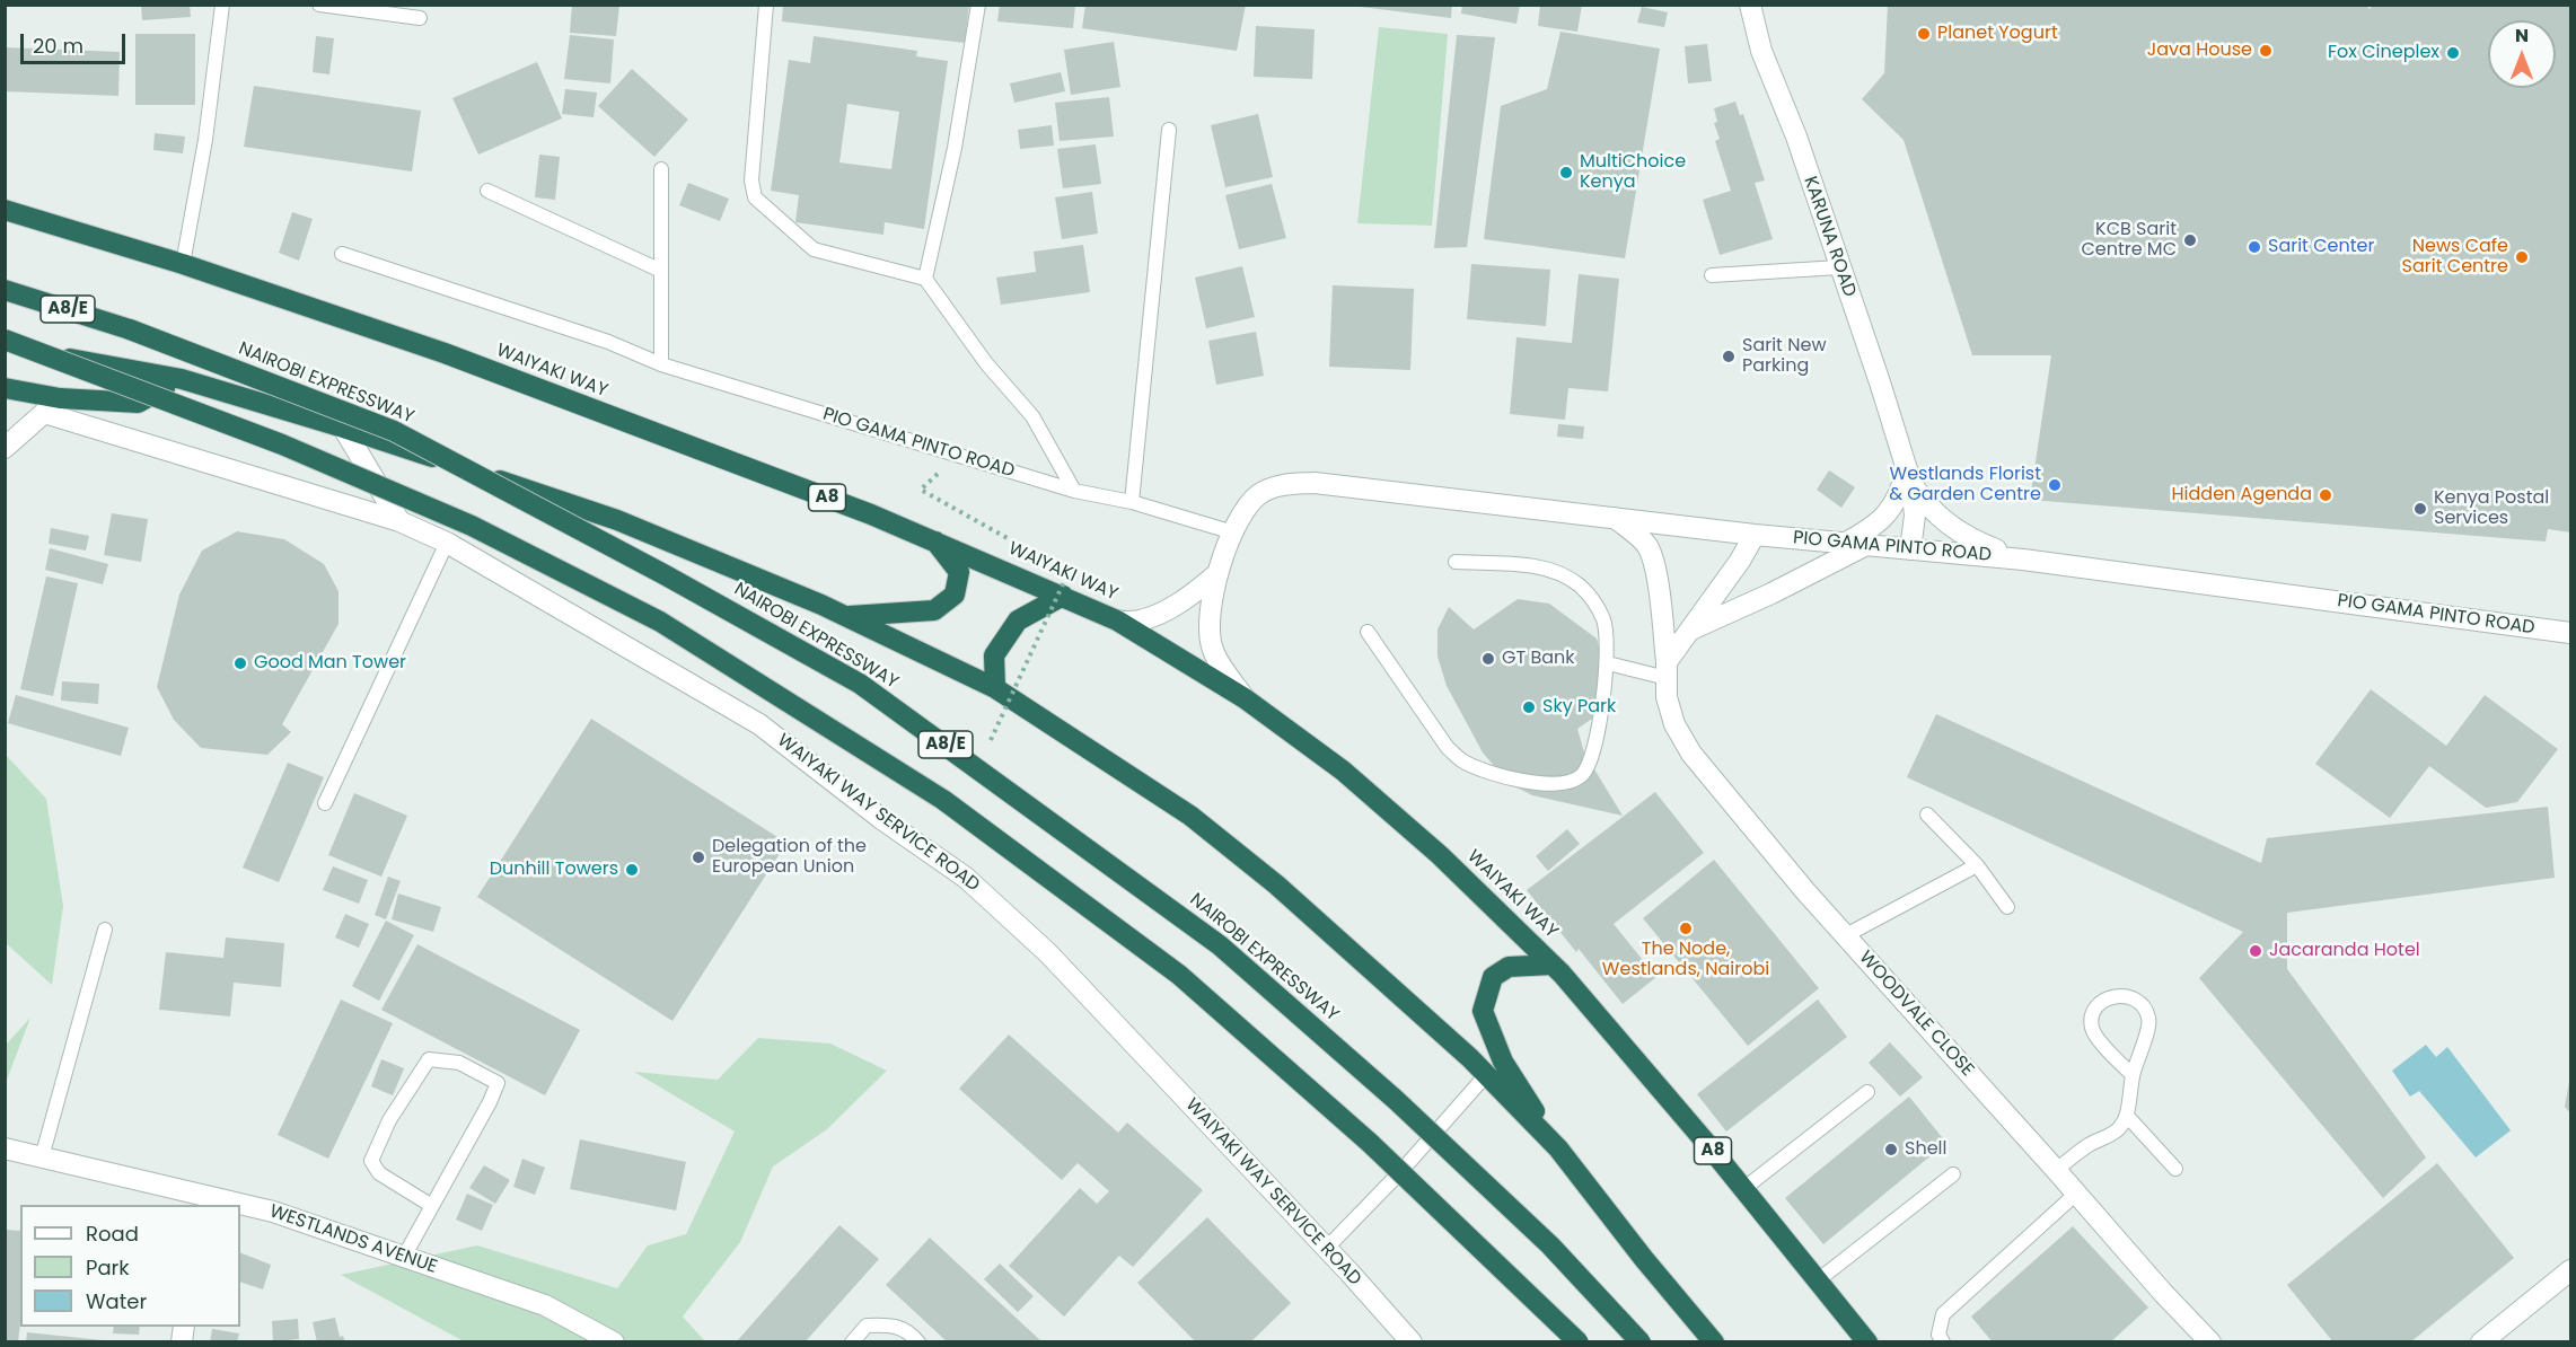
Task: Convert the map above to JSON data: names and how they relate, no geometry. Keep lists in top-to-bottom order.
{
  "streets": {
    "highway": [
      "A8/E",
      "WAIYAKI WAY",
      "NAIROBI EXPRESSWAY",
      "A8"
    ],
    "street": [
      "KARUNA ROAD",
      "PIO GAMA PINTO ROAD",
      "WAIYAKI WAY SERVICE ROAD",
      "WOODVALE CLOSE",
      "WESTLANDS AVENUE"
    ]
  },
  "crossings": [
    ["KARUNA ROAD", "PIO GAMA PINTO ROAD"],
    ["WAIYAKI WAY", "PIO GAMA PINTO ROAD"],
    ["PIO GAMA PINTO ROAD", "WOODVALE CLOSE"]
  ],
  "places": [
    "Planet Yogurt",
    "Java House",
    "Fox Cineplex",
    "MultiChoice Kenya",
    "KCB Sarit Centre MC",
    "Sarit Center",
    "News Cafe Sarit Centre",
    "Sarit New Parking",
    "Westlands Florist & Garden Centre",
    "Hidden Agenda",
    "Kenya Postal Services",
    "GT Bank",
    "Good Man Tower",
    "Sky Park",
    "Delegation of the European Union",
    "Dunhill Towers",
    "The Node, Westlands, Nairobi",
    "Jacaranda Hotel",
    "Shell"
  ],
  "legend": ["Road", "Park", "Water"],
  "scale_bar": "20 m",
  "north": "top"
}
